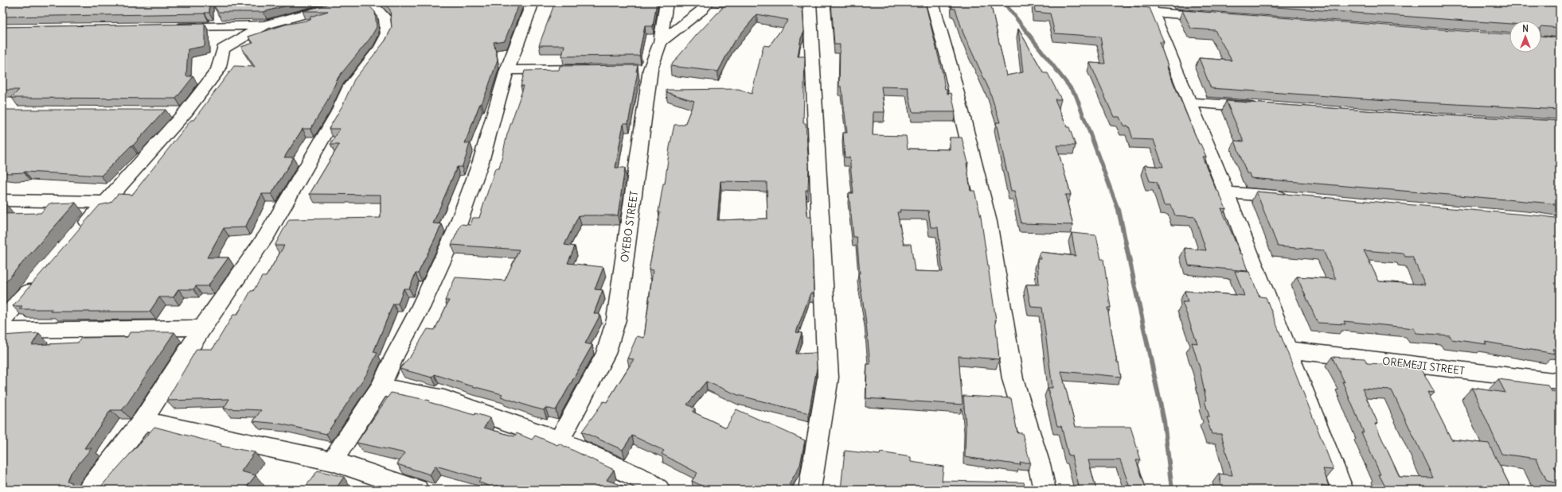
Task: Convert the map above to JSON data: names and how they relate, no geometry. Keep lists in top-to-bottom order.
{
  "streets": {
    "street": ["OYEBO STREET", "OREMEJI STREET"]
  },
  "north": "top"
}
